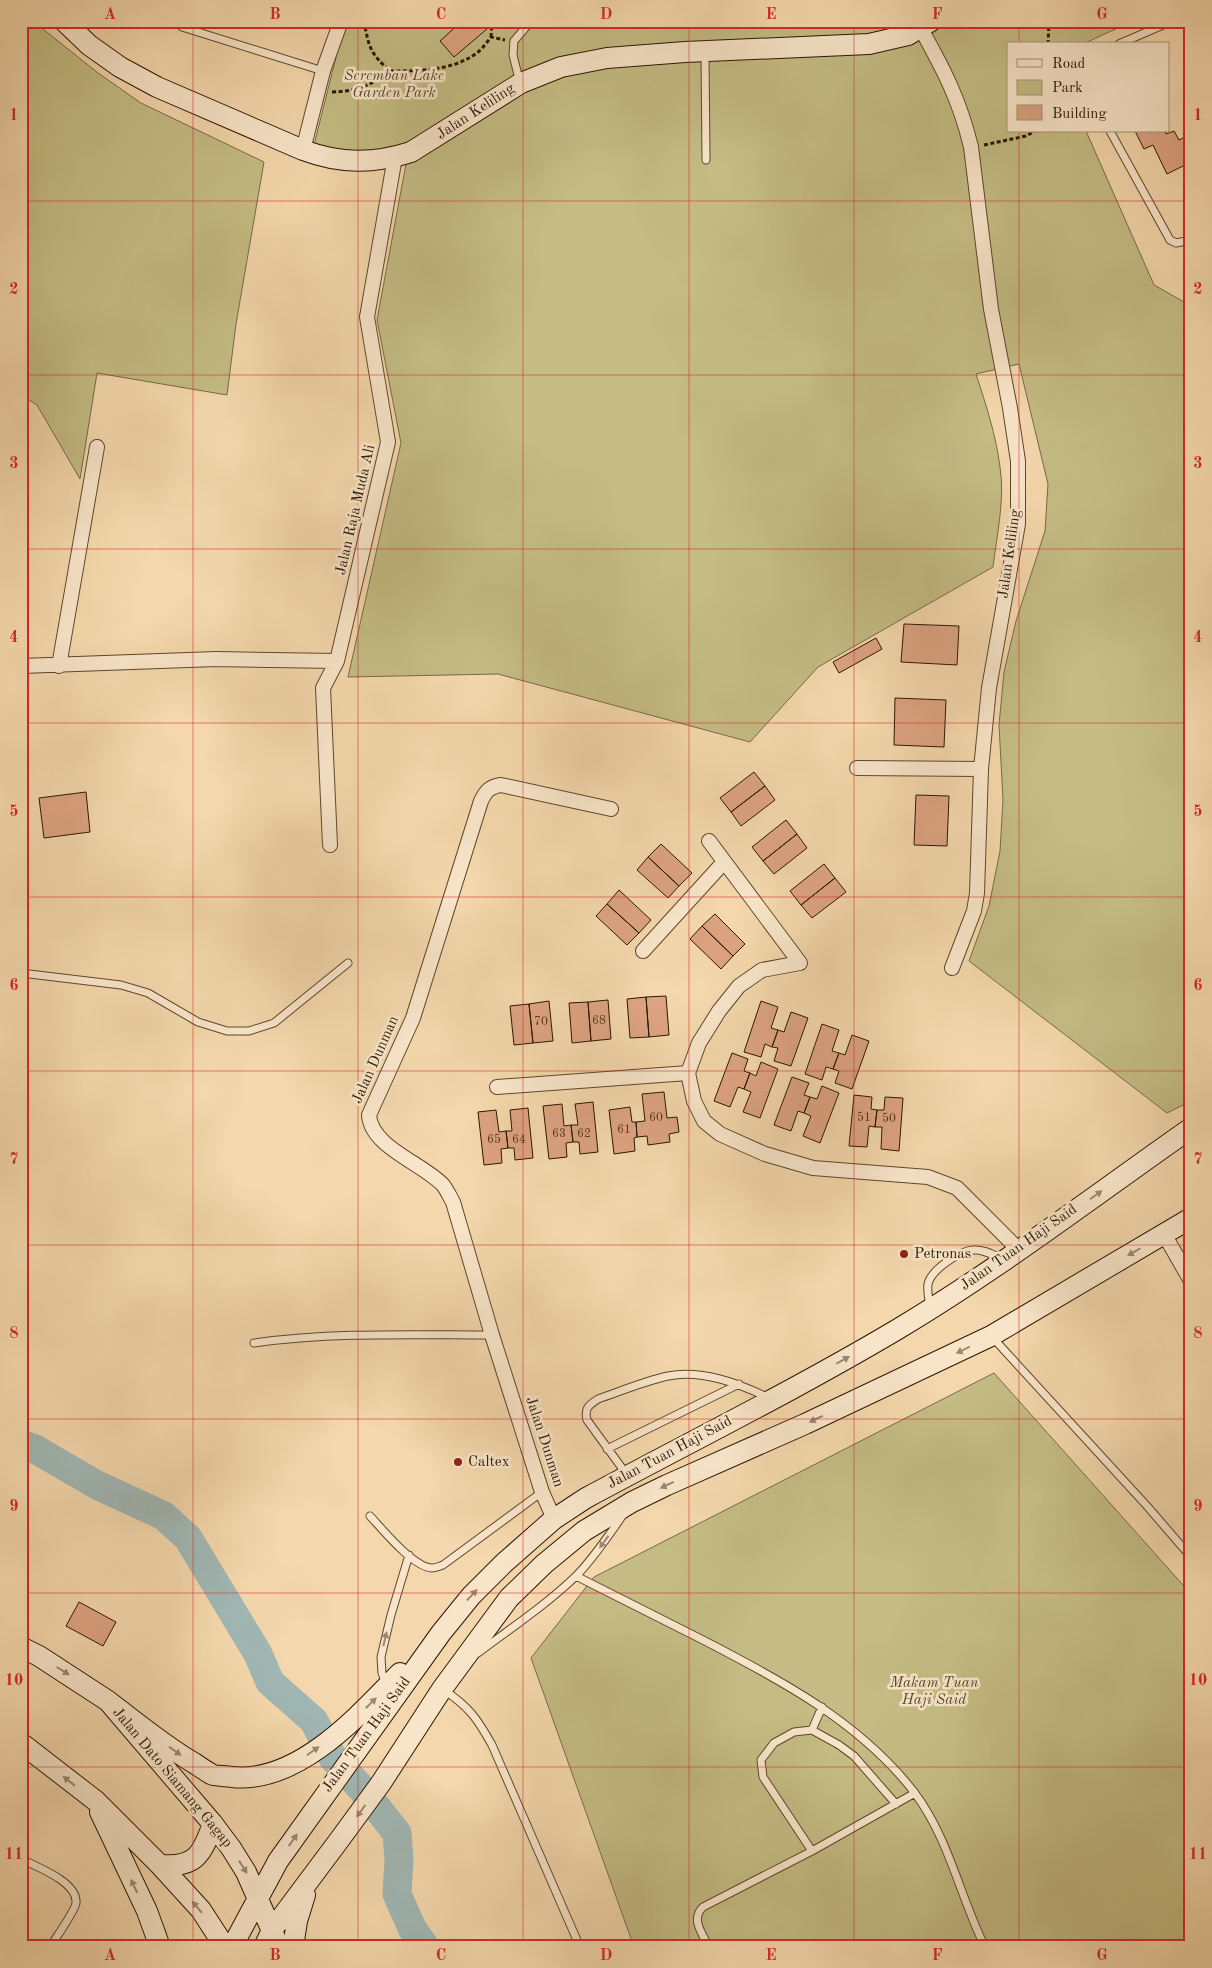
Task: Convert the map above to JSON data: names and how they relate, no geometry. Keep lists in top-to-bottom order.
{
  "streets": {
    "main road": ["Jalan Keliling", "Jalan Tuan Haji Said", "Jalan Dato Siamang Gagap"],
    "street": ["Jalan Raja Muda Ali", "Jalan Dunman"]
  },
  "crossings": [
    ["Jalan Keliling", "Jalan Raja Muda Ali"],
    ["Jalan Dunman", "Jalan Tuan Haji Said"],
    ["Jalan Tuan Haji Said", "Jalan Dato Siamang Gagap"]
  ],
  "parks": ["Seremban Lake Garden Park", "Makam Tuan Haji Said"],
  "places": ["Petronas", "Caltex"],
  "house_numbers": [
    "68",
    "70",
    "60",
    "51",
    "50",
    "61",
    "63",
    "62",
    "65",
    "64"
  ],
  "legend": ["Road", "Park", "Building"],
  "grid": {
    "columns": [
      "A",
      "B",
      "C",
      "D",
      "E",
      "F",
      "G"
    ],
    "rows": [
      "1",
      "2",
      "3",
      "4",
      "5",
      "6",
      "7",
      "8",
      "9",
      "10",
      "11"
    ]
  }
}
